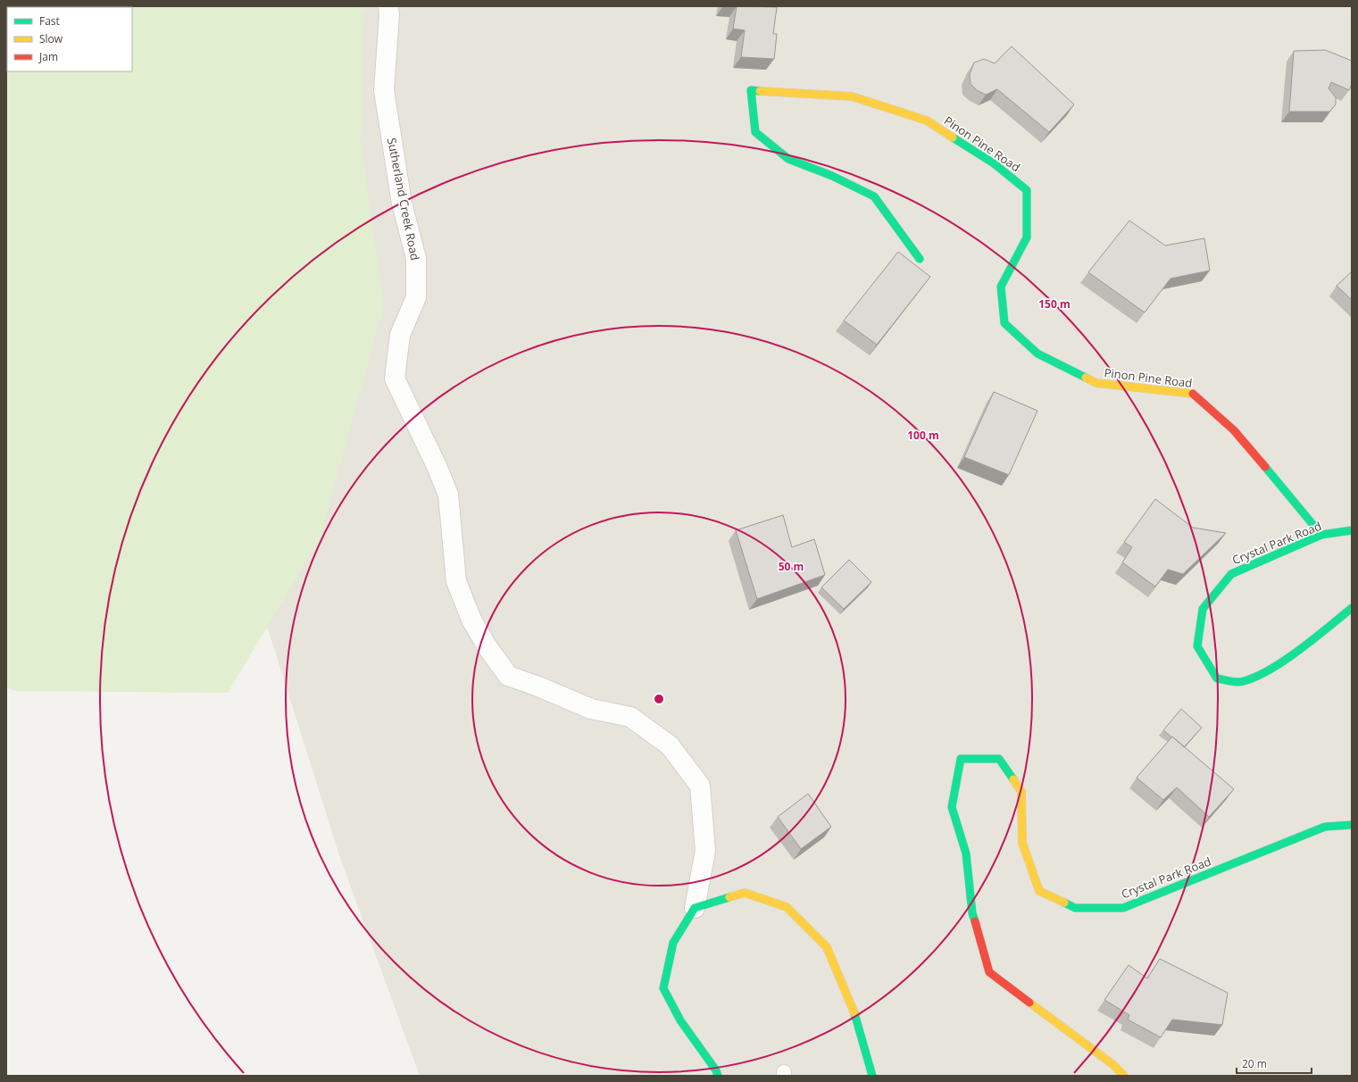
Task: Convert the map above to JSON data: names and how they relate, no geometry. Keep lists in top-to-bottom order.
{
  "streets": {
    "street": ["Pinon Pine Road", "Sutherland Creek Road", "Crystal Park Road"]
  },
  "crossings": [
    ["Pinon Pine Road", "Crystal Park Road"]
  ],
  "legend": ["Fast", "Slow", "Jam"],
  "scale_bar": "20 m",
  "rings": ["150 m", "100 m", "50 m"]
}
